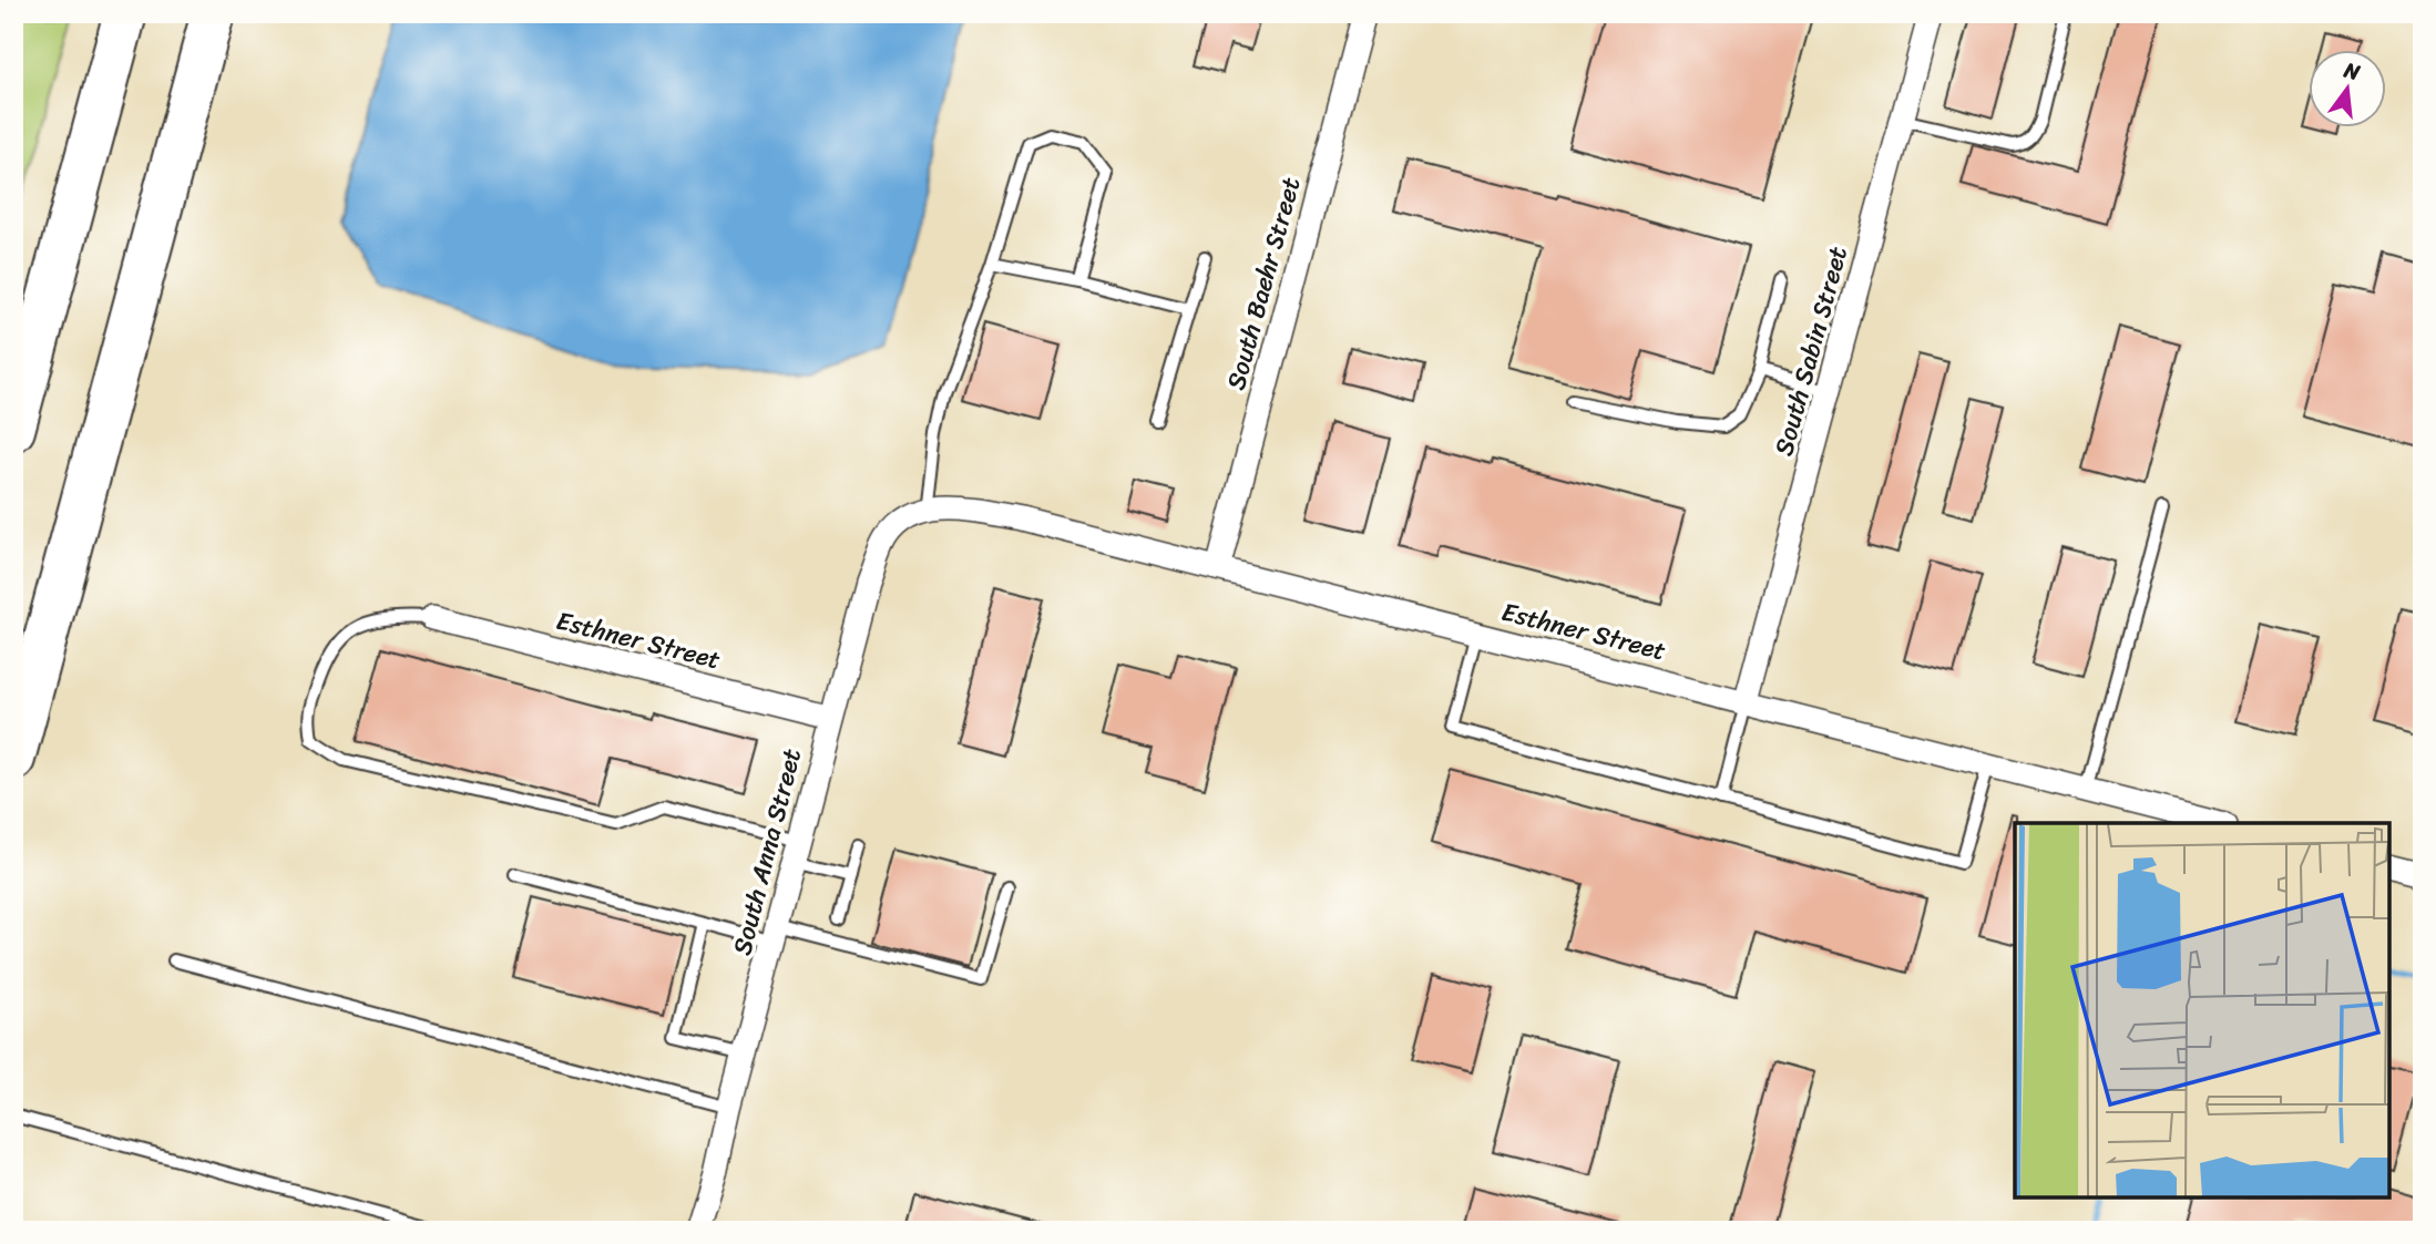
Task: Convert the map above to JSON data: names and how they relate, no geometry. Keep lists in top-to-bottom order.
{
  "streets": {
    "street": [
      "South Baehr Street",
      "South Sabin Street",
      "Esthner Street",
      "South Anna Street"
    ]
  },
  "crossings": [
    ["South Baehr Street", "Esthner Street"],
    ["South Sabin Street", "Esthner Street"],
    ["Esthner Street", "South Anna Street"]
  ],
  "north": "top"
}
